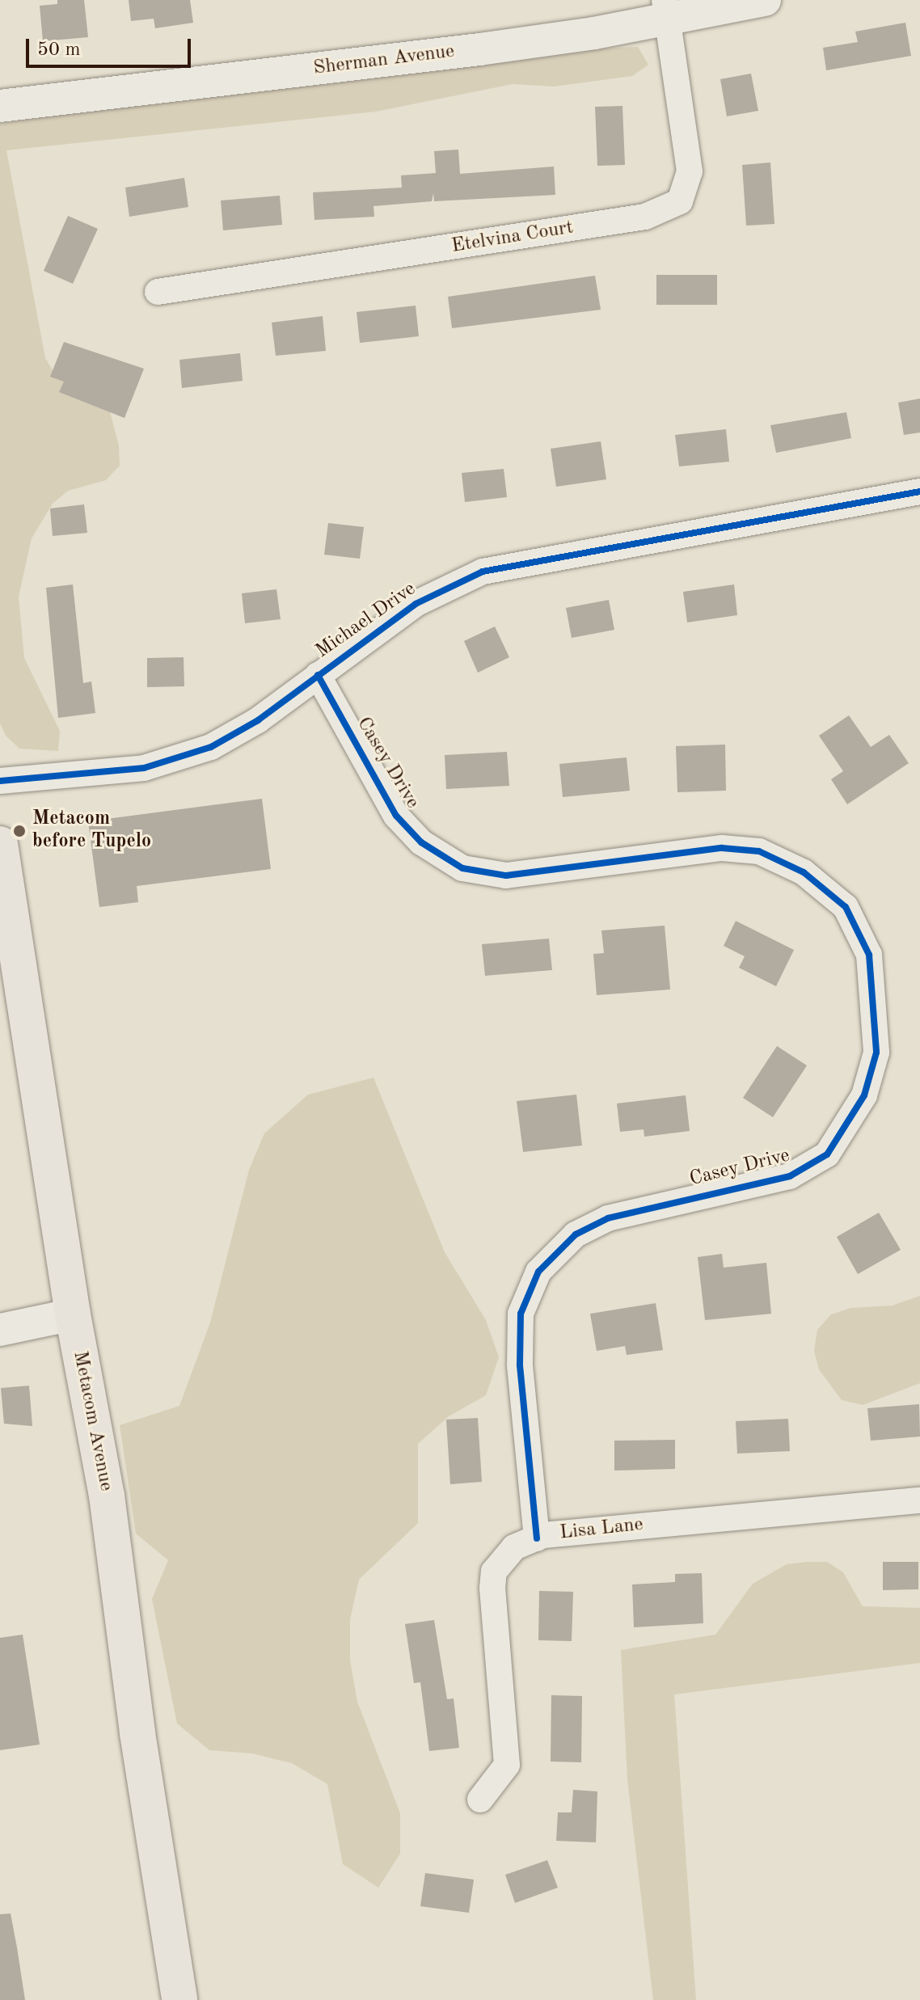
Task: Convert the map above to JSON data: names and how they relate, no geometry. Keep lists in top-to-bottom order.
{
  "streets": {
    "main road": ["Metacom Avenue"],
    "street": [
      "Sherman Avenue",
      "Etelvina Court",
      "Michael Drive",
      "Casey Drive",
      "Lisa Lane"
    ]
  },
  "crossings": [
    ["Sherman Avenue", "Etelvina Court"],
    ["Michael Drive", "Casey Drive"],
    ["Casey Drive", "Lisa Lane"]
  ],
  "places": ["Metacom before Tupelo"],
  "scale_bar": "50 m"
}
